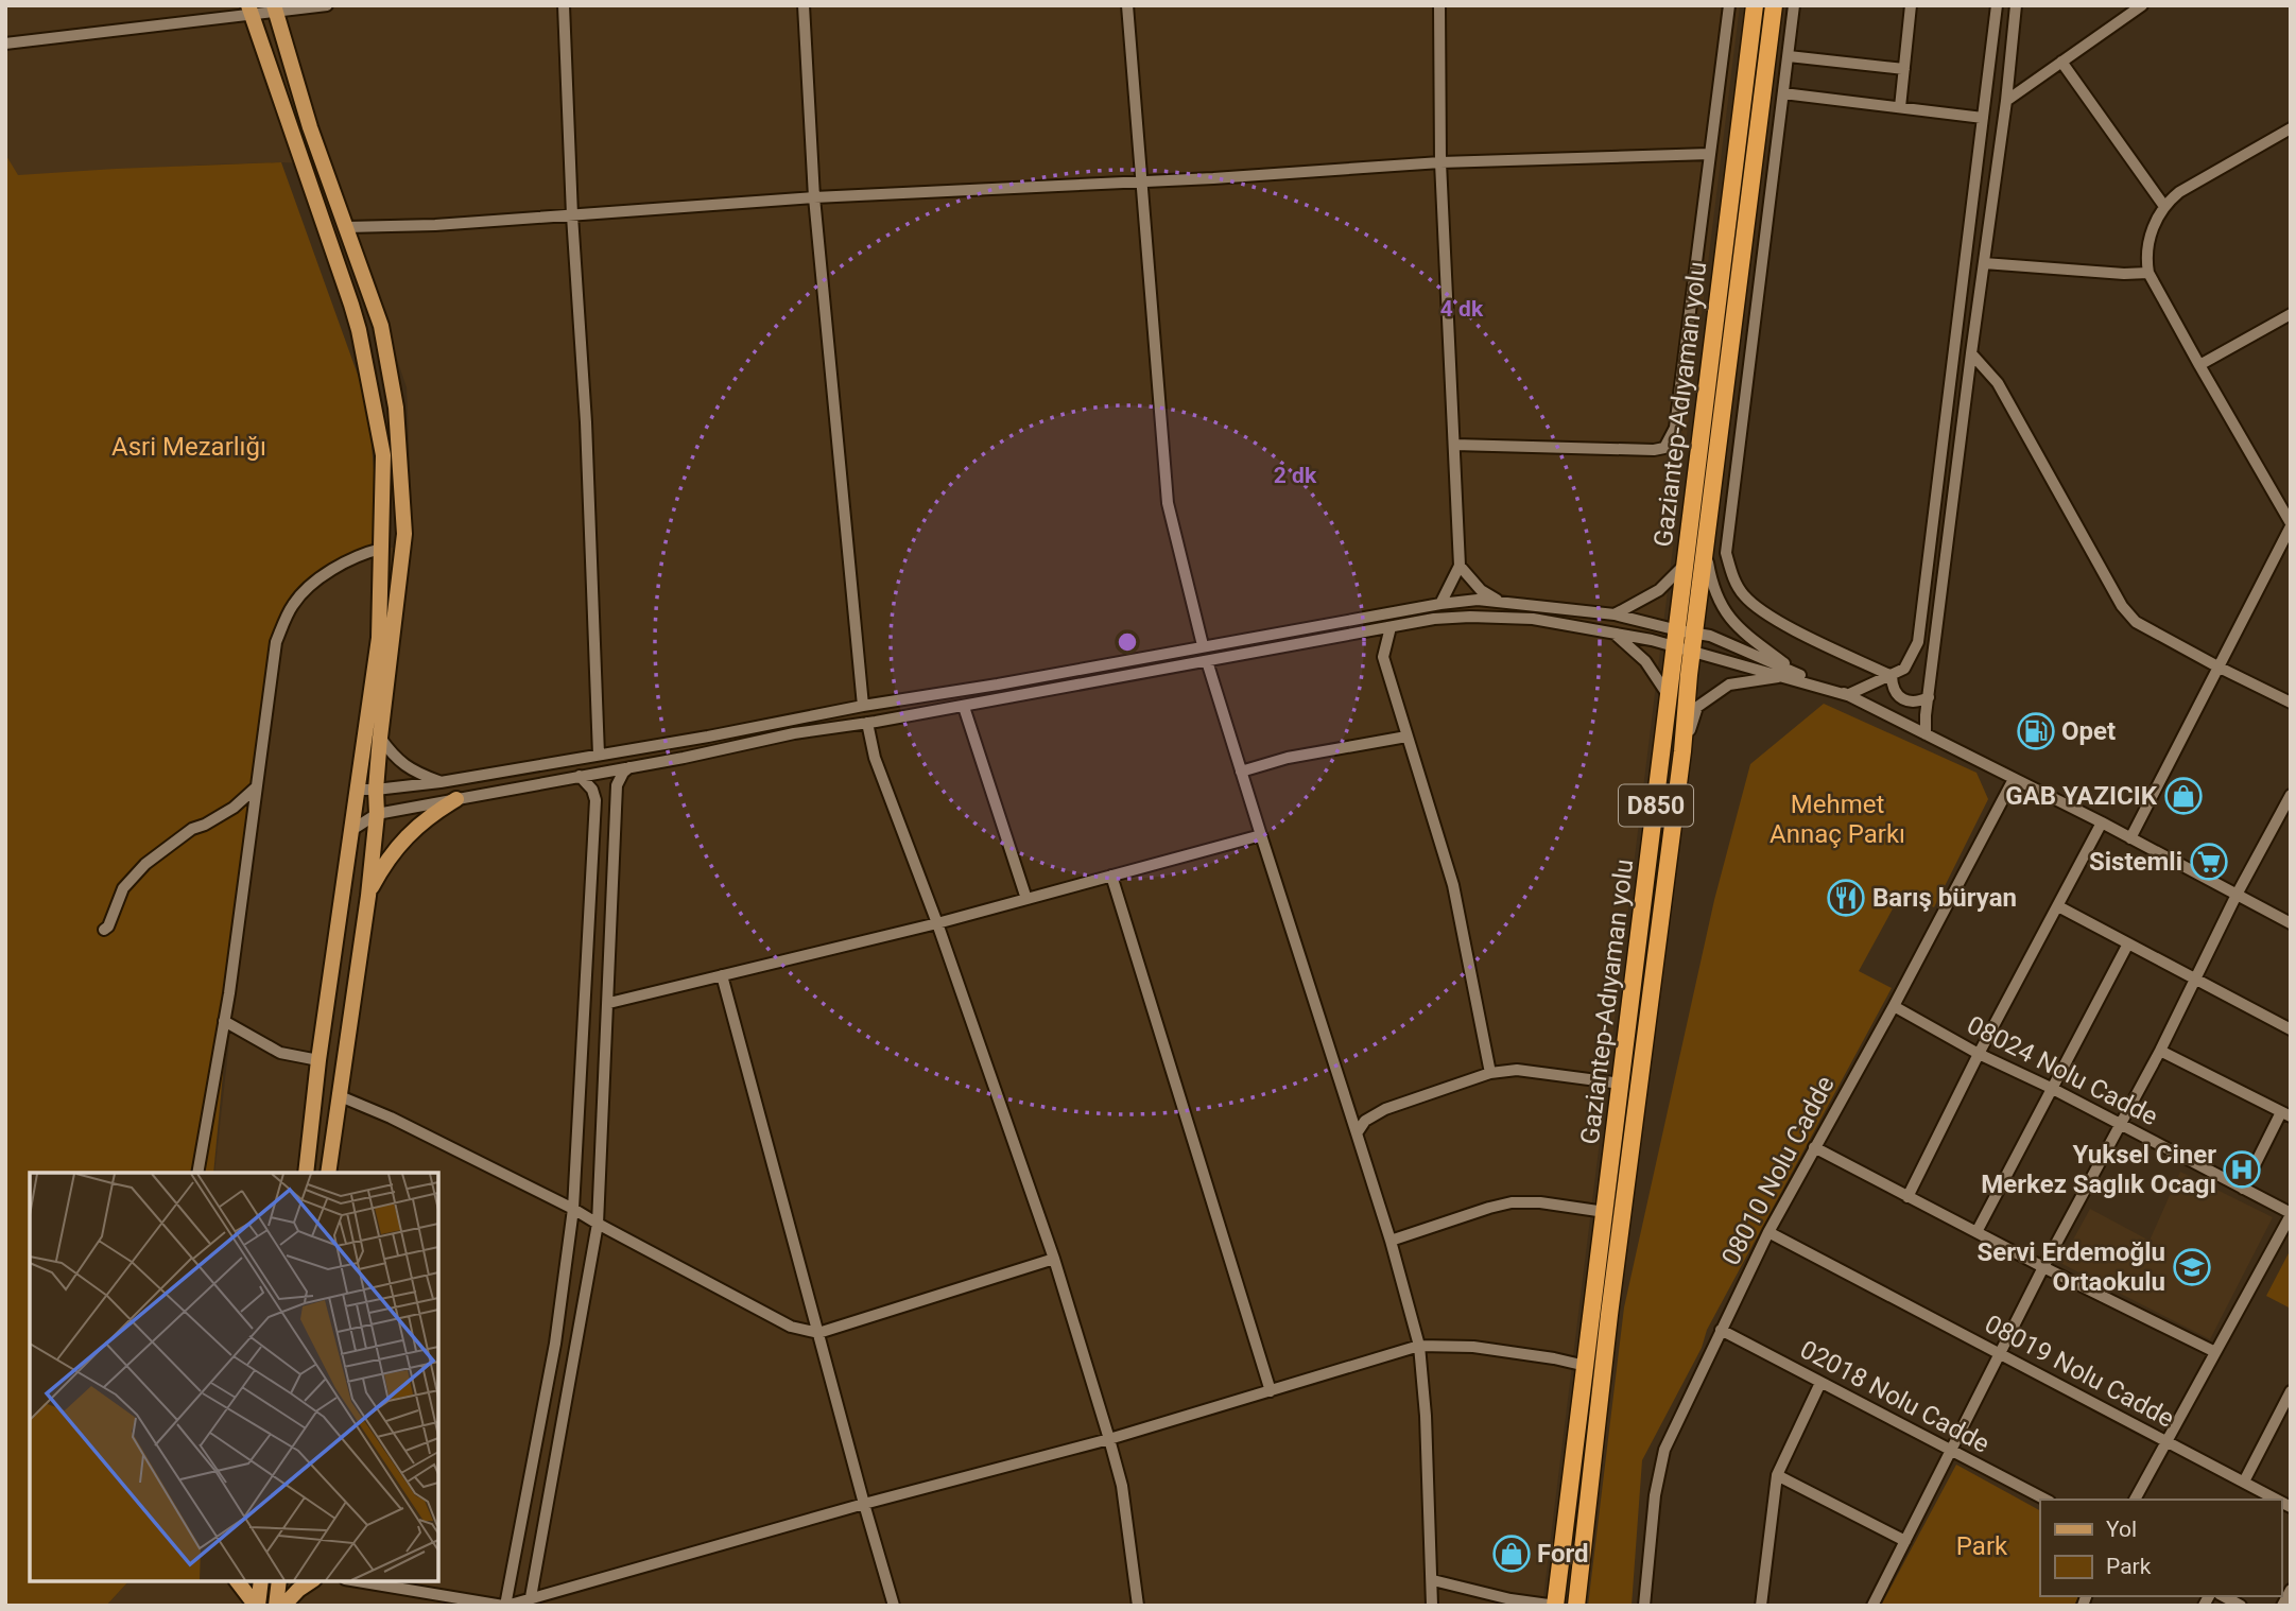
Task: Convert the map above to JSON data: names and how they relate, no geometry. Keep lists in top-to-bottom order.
{
  "streets": {
    "highway": ["Gaziantep-Adıyaman yolu", "D850"],
    "street": [
      "08024 Nolu Cadde",
      "08010 Nolu Cadde",
      "08019 Nolu Cadde",
      "02018 Nolu Cadde"
    ]
  },
  "crossings": [
    ["08024 Nolu Cadde", "08010 Nolu Cadde"],
    ["08010 Nolu Cadde", "08019 Nolu Cadde"],
    ["08010 Nolu Cadde", "02018 Nolu Cadde"]
  ],
  "parks": ["Asri Mezarlığı", "Mehmet Annaç Parkı", "Park"],
  "places": {
    "fuel station": ["Opet"],
    "shop": ["GAB YAZICIK", "Ford"],
    "supermarket": ["Sistemli"],
    "restaurant": ["Barış büryan"],
    "hospital": ["Yuksel Ciner Merkez Saglık Ocagı"],
    "school or university": ["Servi Erdemoğlu Ortaokulu"]
  },
  "legend": ["Yol", "Park"],
  "rings": ["4 dk", "2 dk"]
}
